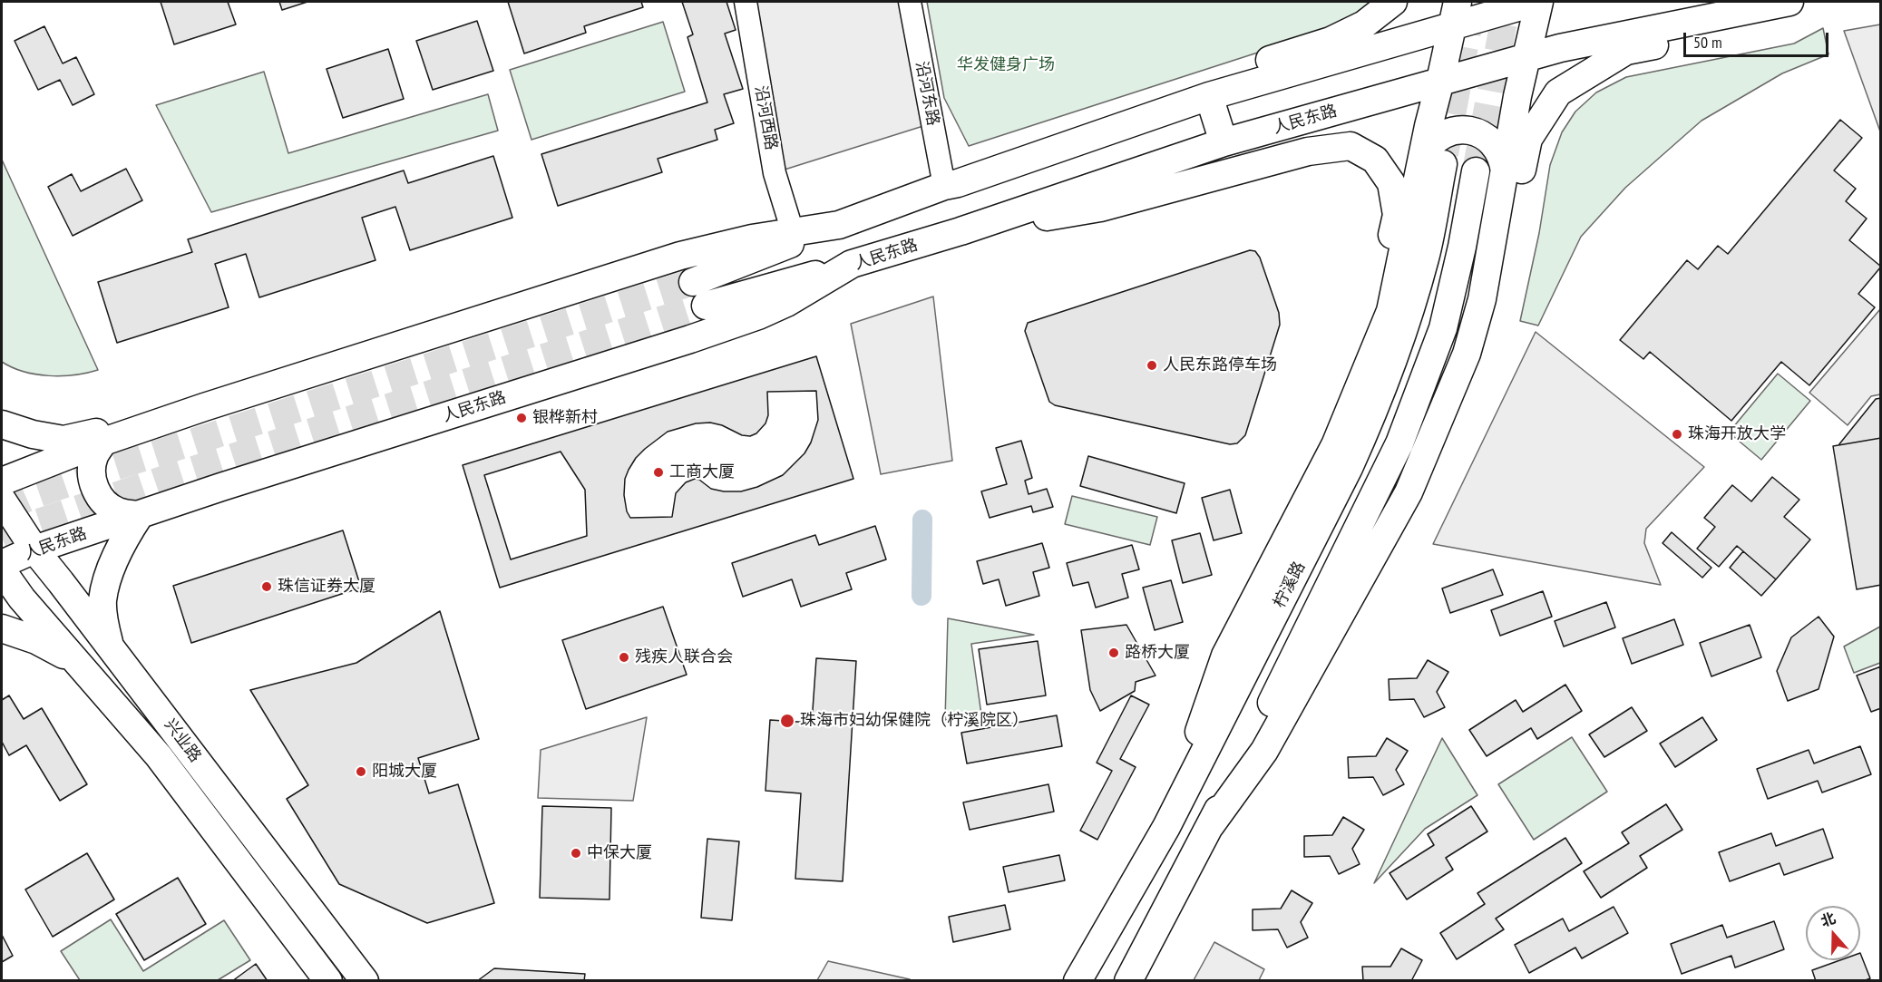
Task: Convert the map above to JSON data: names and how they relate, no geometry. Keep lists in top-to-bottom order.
{
  "streets": {
    "main road": ["人民东路", "柠溪路", "兴业路"],
    "street": ["沿河东路", "沿河西路"]
  },
  "crossings": [
    ["人民东路", "兴业路"]
  ],
  "parks": ["华发健身广场"],
  "places": [
    "人民东路停车场",
    "银桦新村",
    "珠海开放大学",
    "工商大厦",
    "珠信证券大厦",
    "路桥大厦",
    "残疾人联合会",
    "珠海市妇幼保健院（柠溪院区）",
    "阳城大厦",
    "中保大厦"
  ],
  "scale_bar": "50 m",
  "north": "top"
}
